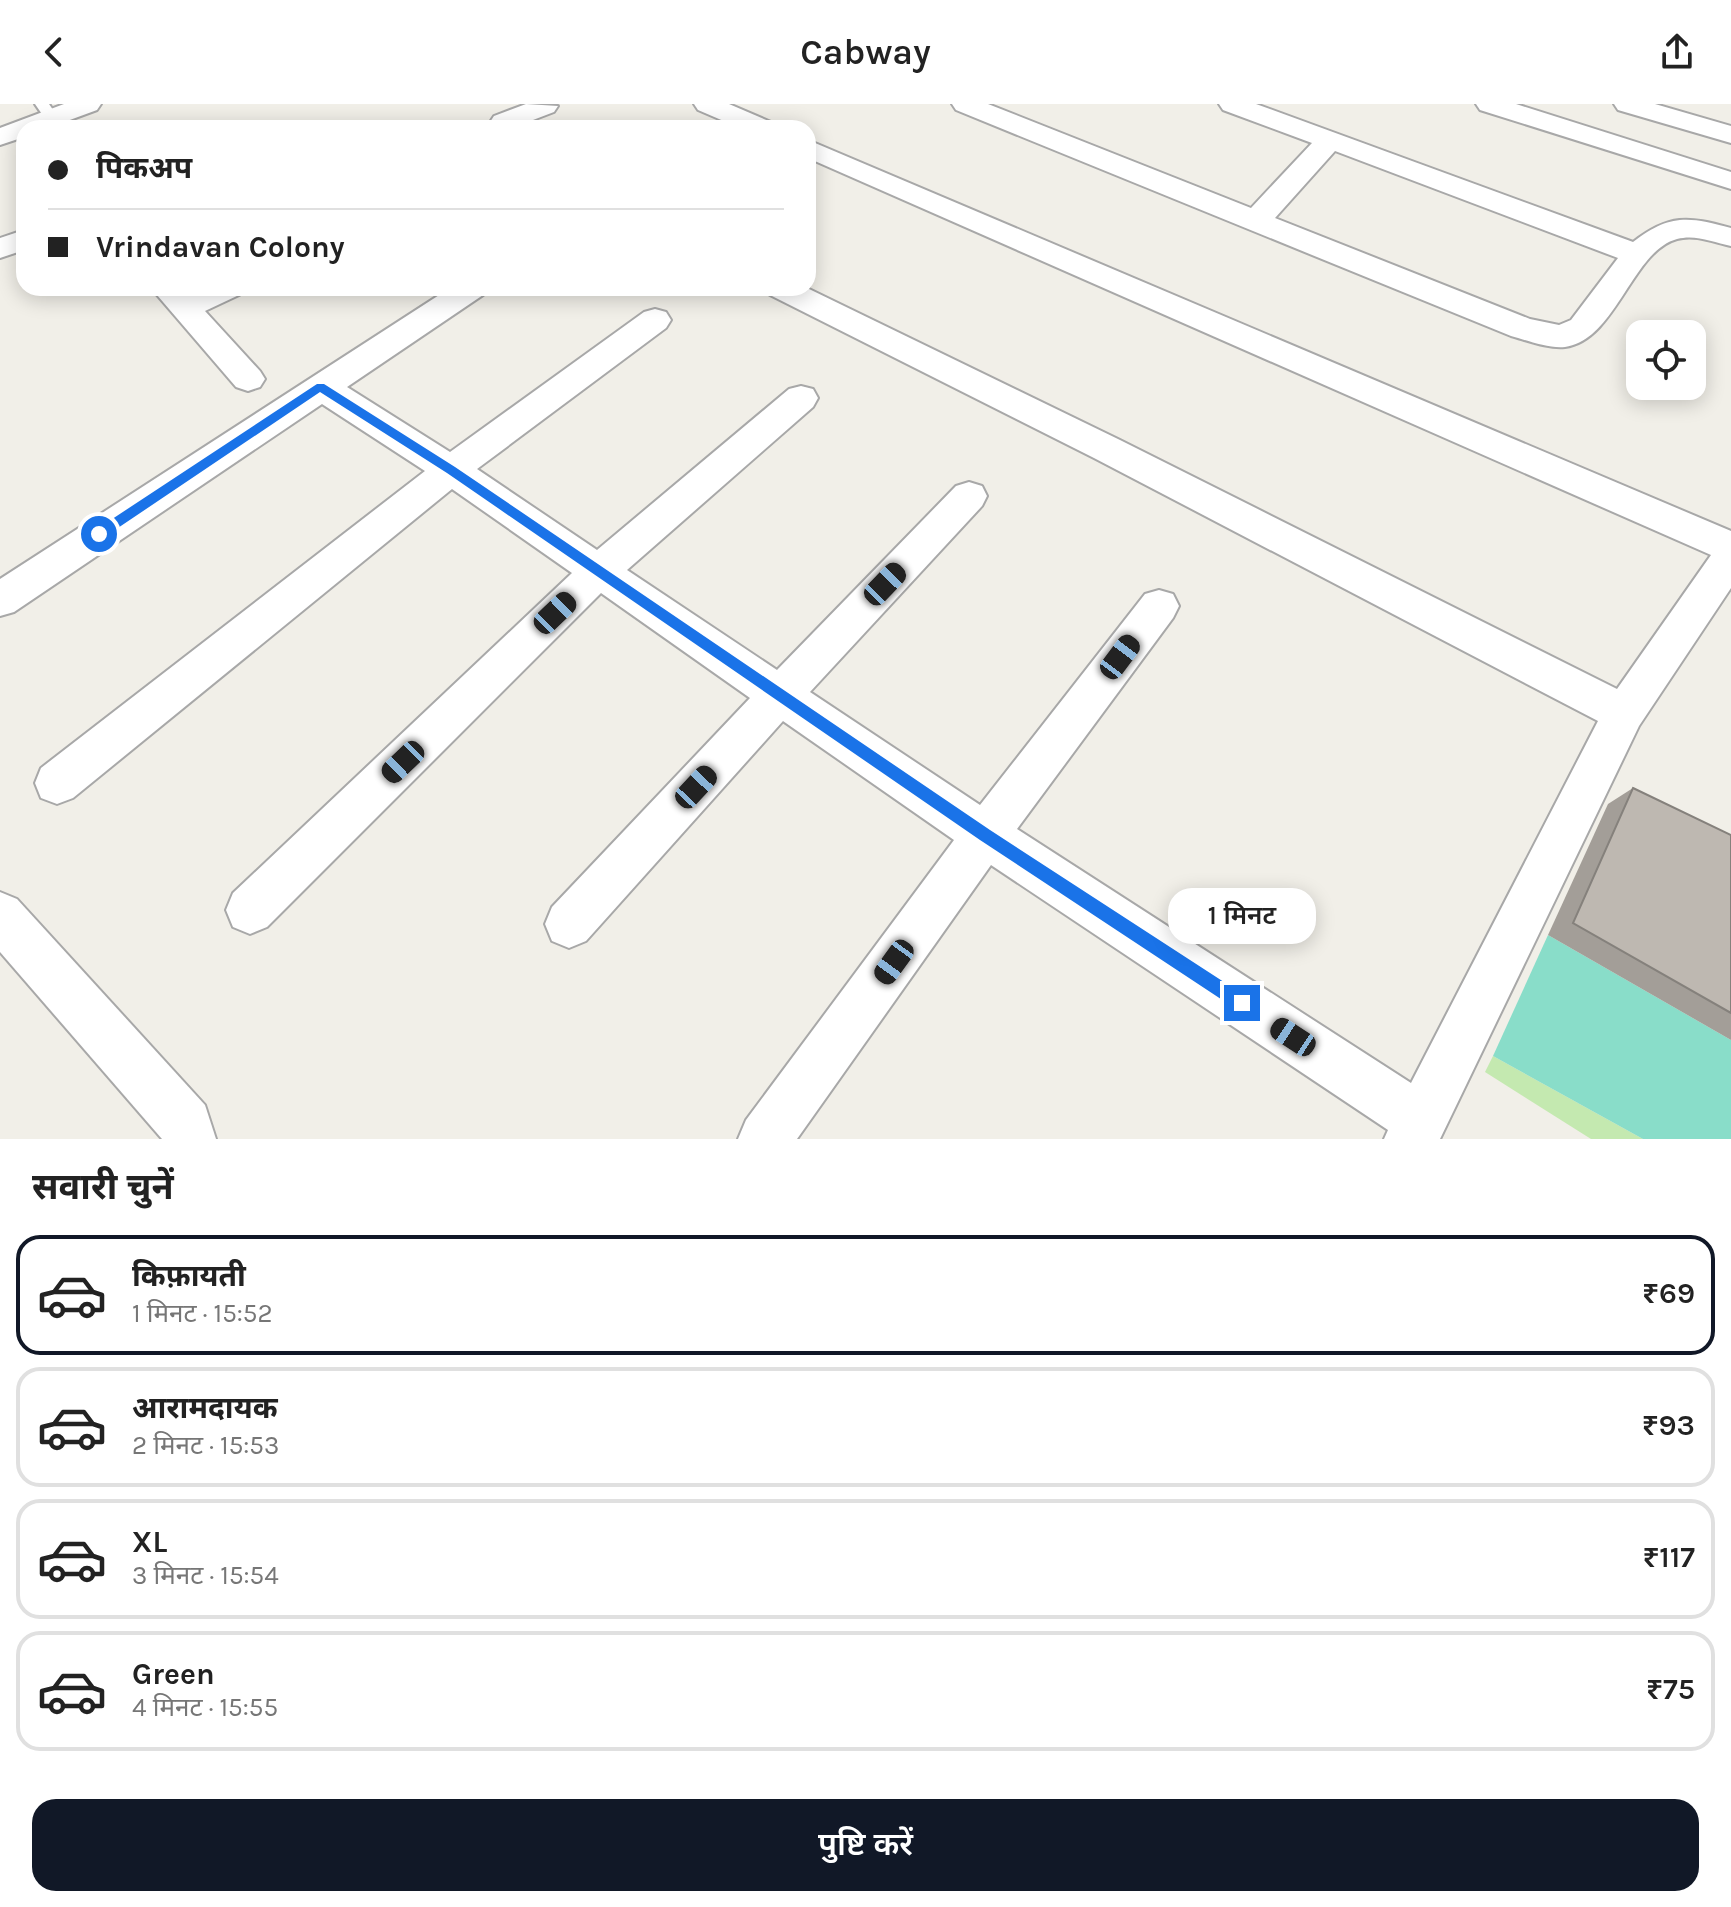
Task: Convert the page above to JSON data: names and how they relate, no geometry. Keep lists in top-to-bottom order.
{
  "page": {
    "header": "Cabway",
    "banner": ["पिकअप", "Vrindavan Colony"],
    "bubble": "1 मिनट",
    "heading": "सवारी चुनें",
    "list": [
      {
        "name": "किफ़ायती",
        "note": "1 मिनट · 15:52",
        "value": "₹69"
      },
      {
        "name": "आरामदायक",
        "note": "2 मिनट · 15:53",
        "value": "₹93"
      },
      {
        "name": "XL",
        "note": "3 मिनट · 15:54",
        "value": "₹117"
      },
      {
        "name": "Green",
        "note": "4 मिनट · 15:55",
        "value": "₹75"
      }
    ],
    "buttons": "पुष्टि करें"
  }
}
